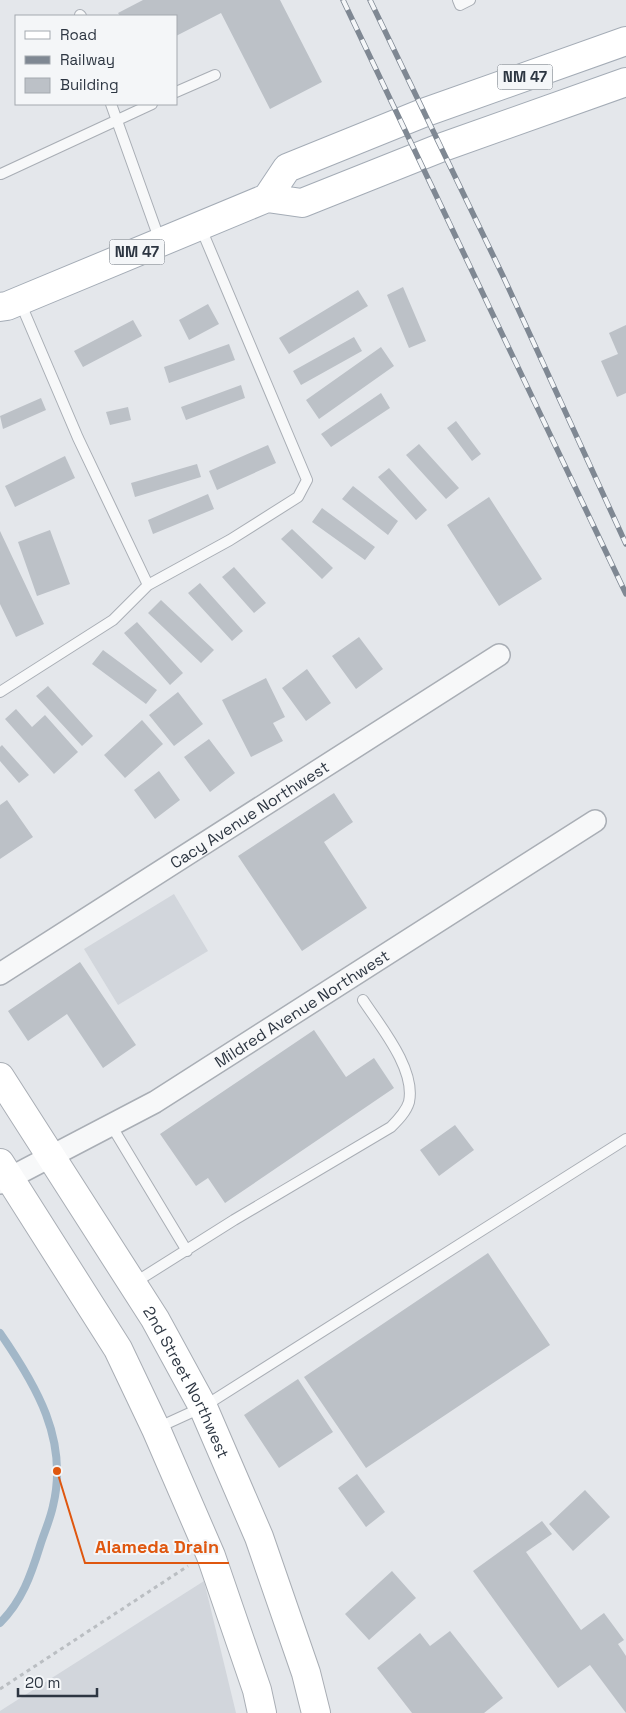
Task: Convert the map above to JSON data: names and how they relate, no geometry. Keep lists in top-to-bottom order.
{
  "streets": {
    "main road": ["NM 47", "2nd Street Northwest"],
    "street": ["Cacy Avenue Northwest", "Mildred Avenue Northwest"]
  },
  "crossings": [
    ["Mildred Avenue Northwest", "2nd Street Northwest"]
  ],
  "places": ["Alameda Drain"],
  "legend": ["Road", "Railway", "Building"],
  "scale_bar": "20 m"
}
